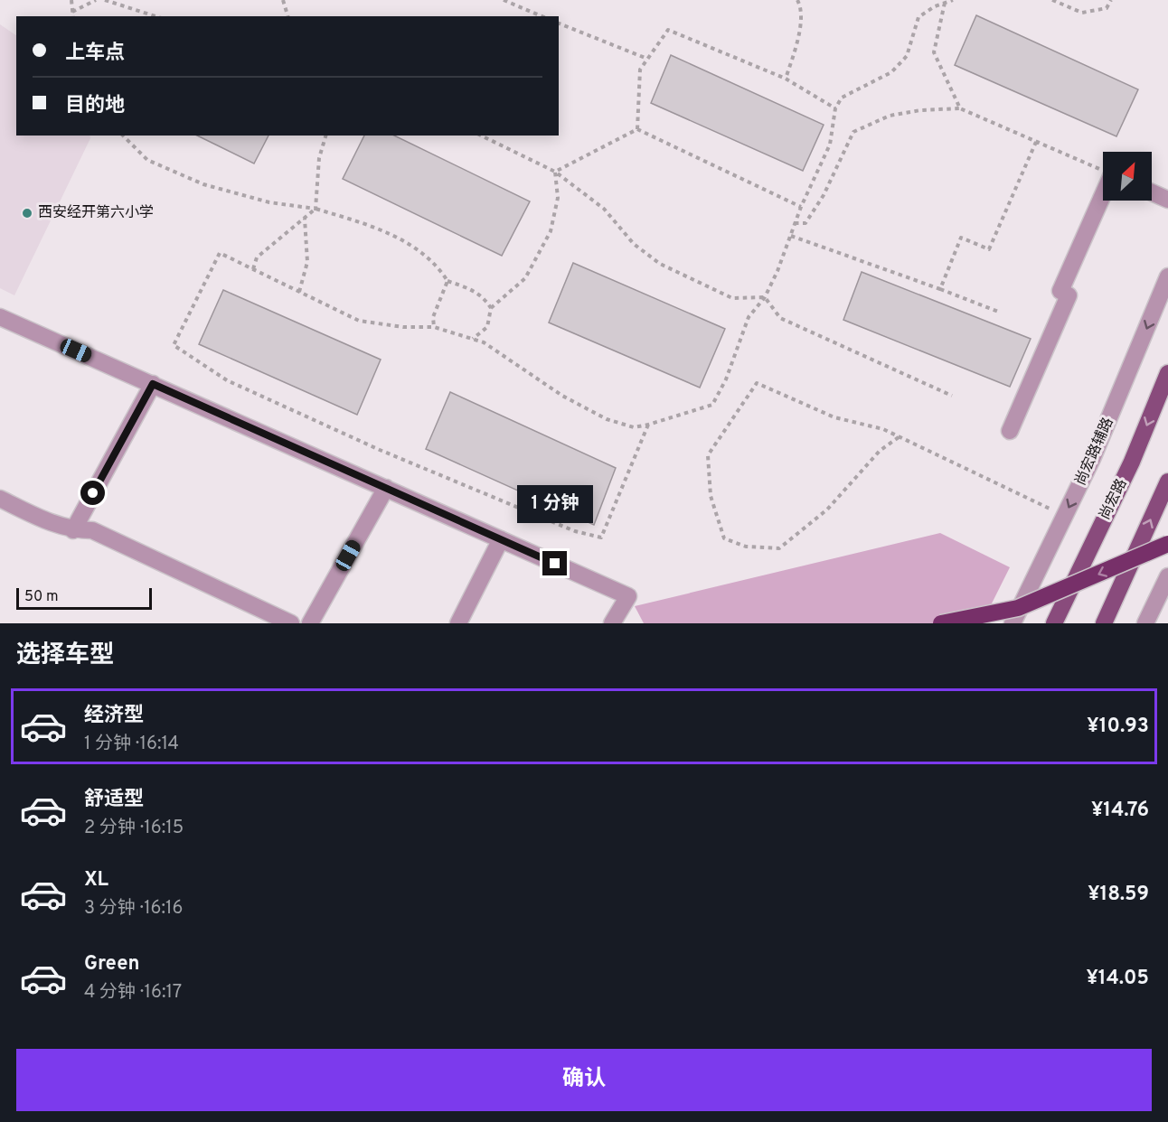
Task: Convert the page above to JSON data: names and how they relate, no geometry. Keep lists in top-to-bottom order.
{
  "streets": {
    "main road": ["尚宏路"],
    "street": ["尚宏路辅路"]
  },
  "places": ["西安经开第六小学"],
  "scale_bar": "50 m",
  "north": "top right",
  "page": {
    "banner": ["上车点", "目的地"],
    "bubble": "1 分钟",
    "scale": "50 m",
    "heading": "选择车型",
    "list": [
      {
        "name": "经济型",
        "note": "1 分钟 · 16:14",
        "value": "¥10.93"
      },
      {
        "name": "舒适型",
        "note": "2 分钟 · 16:15",
        "value": "¥14.76"
      },
      {
        "name": "XL",
        "note": "3 分钟 · 16:16",
        "value": "¥18.59"
      },
      {
        "name": "Green",
        "note": "4 分钟 · 16:17",
        "value": "¥14.05"
      }
    ],
    "buttons": "确认"
  }
}
